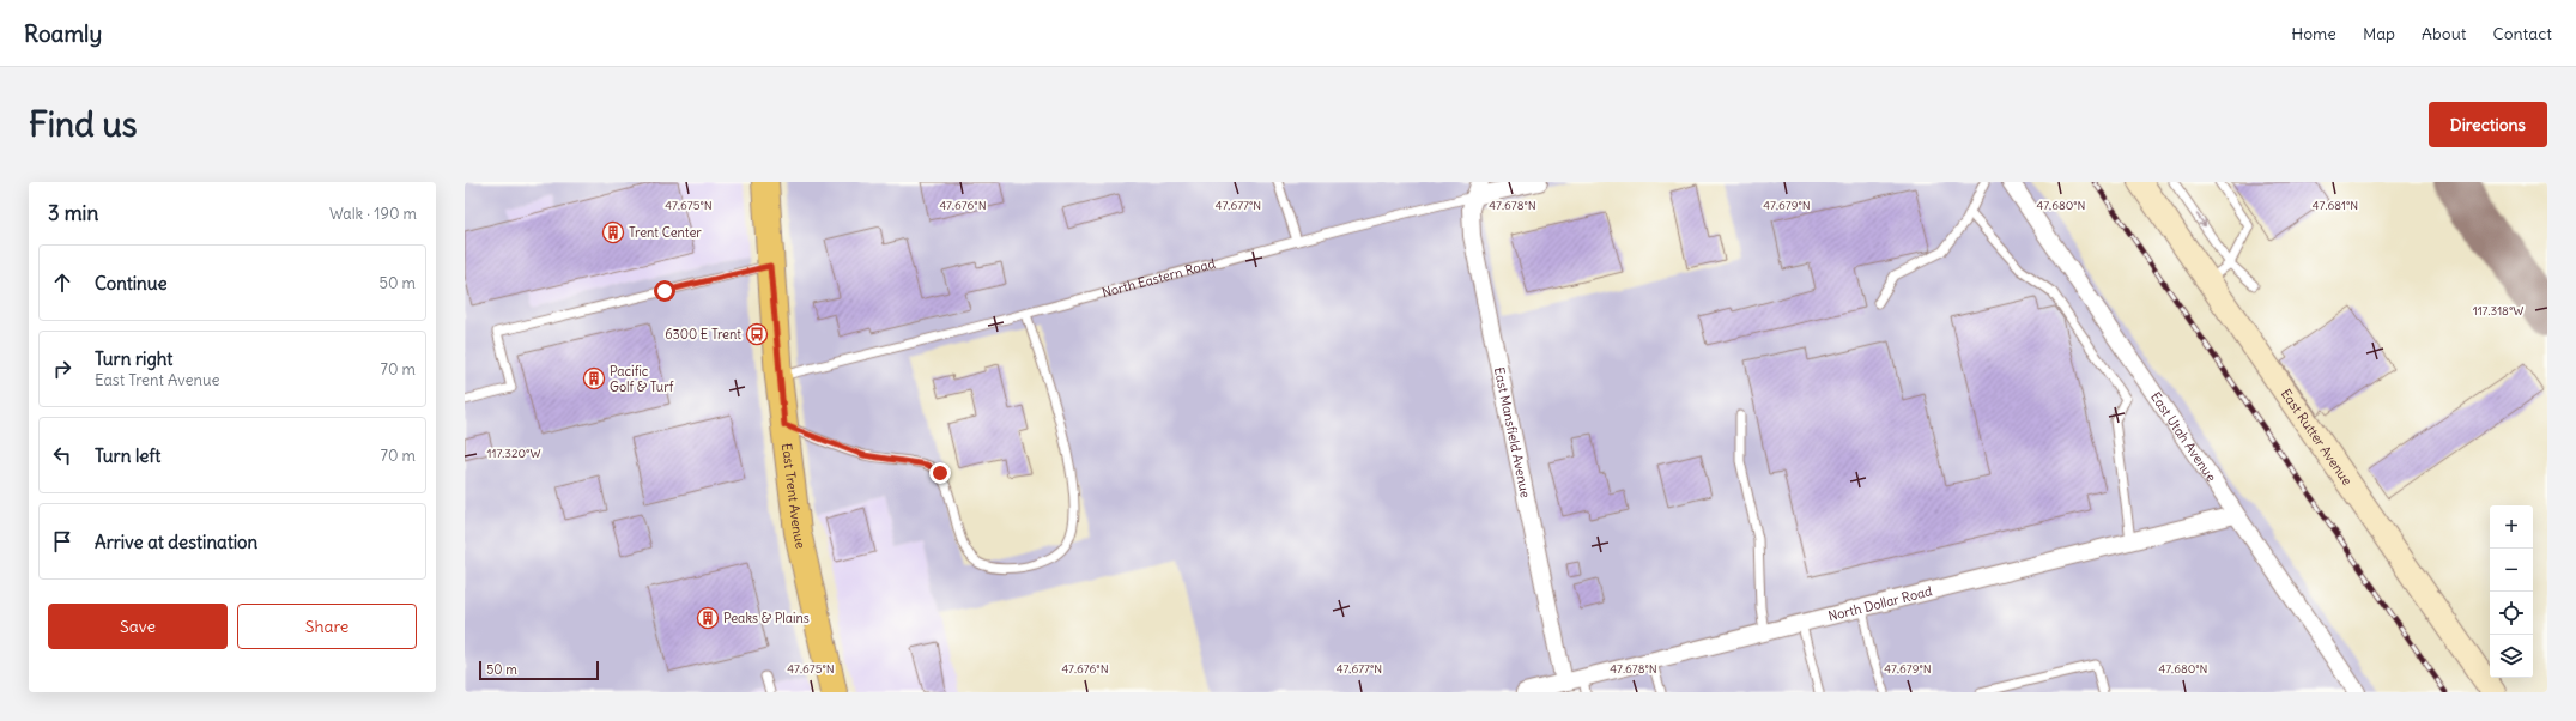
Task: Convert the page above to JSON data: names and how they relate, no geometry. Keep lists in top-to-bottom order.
{
  "streets": {
    "main road": ["East Trent Avenue"],
    "street": [
      "North Eastern Road",
      "East Mansfield Avenue",
      "East Utah Avenue",
      "East Rutter Avenue",
      "North Dollar Road"
    ]
  },
  "crossings": [
    ["North Eastern Road", "East Mansfield Avenue"],
    ["North Eastern Road", "East Trent Avenue"],
    ["East Mansfield Avenue", "North Dollar Road"],
    ["East Utah Avenue", "North Dollar Road"]
  ],
  "places": {
    "building": ["Trent Center", "Pacific Golf & Turf", "Peaks & Plains"],
    "bus stop": ["6300 E Trent"]
  },
  "scale_bar": "50 m",
  "page": {
    "header": "Roamly",
    "nav": [
      "Home",
      "Map",
      "About",
      "Contact"
    ],
    "buttons": [
      "Directions",
      ["Save", "Share"]
    ],
    "title": "Find us",
    "heading": ["3 min", "Walk · 190 m"],
    "list": [
      ["Continue", "50 m"],
      ["Turn right", "East Trent Avenue", "70 m"],
      ["Turn left", "70 m"],
      "Arrive at destination"
    ],
    "map_buttons": ["+", "−"],
    "scale": "50 m"
  },
  "coordinates": [
    "47.675°N",
    "47.676°N",
    "47.677°N",
    "47.678°N",
    "47.679°N",
    "47.680°N",
    "47.681°N",
    "117.318°W",
    "117.320°W"
  ]
}
